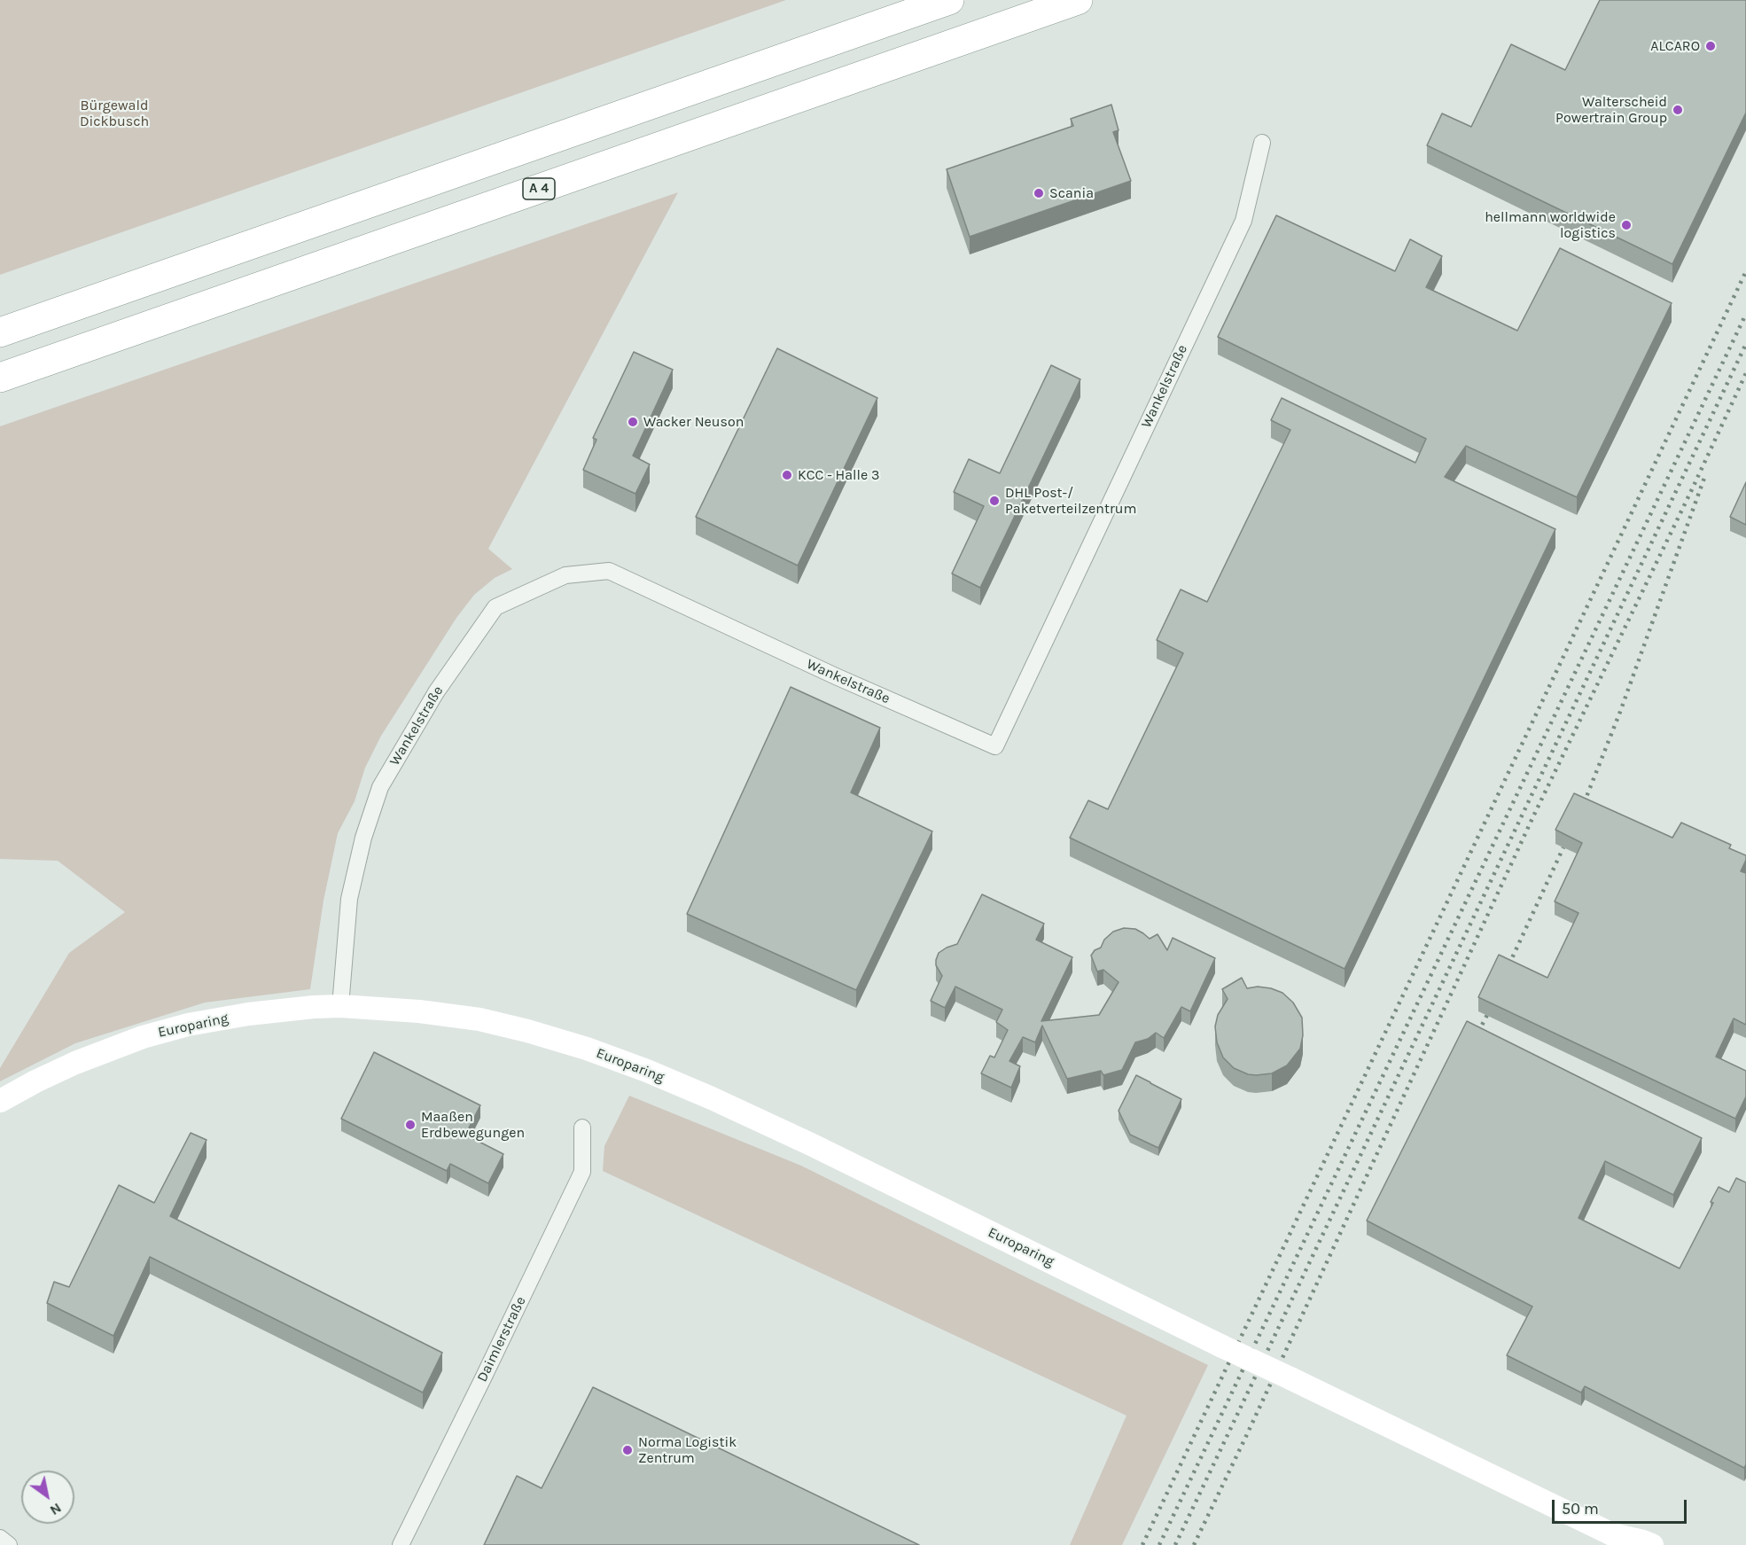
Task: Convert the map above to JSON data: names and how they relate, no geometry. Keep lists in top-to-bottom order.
{
  "streets": {
    "highway": ["A 4"],
    "street": ["Wankelstraße", "Europaring", "Daimlerstraße"]
  },
  "crossings": [
    ["Wankelstraße", "Europaring"]
  ],
  "parks": ["Bürgewald Dickbusch"],
  "places": [
    "ALCARO",
    "Walterscheid Powertrain Group",
    "Scania",
    "hellmann worldwide logistics",
    "Wacker Neuson",
    "KCC - Halle 3",
    "DHL Post-/ Paketverteilzentrum",
    "Maaßen Erdbewegungen",
    "Norma Logistik Zentrum"
  ],
  "scale_bar": "50 m",
  "north": "bottom right"
}
